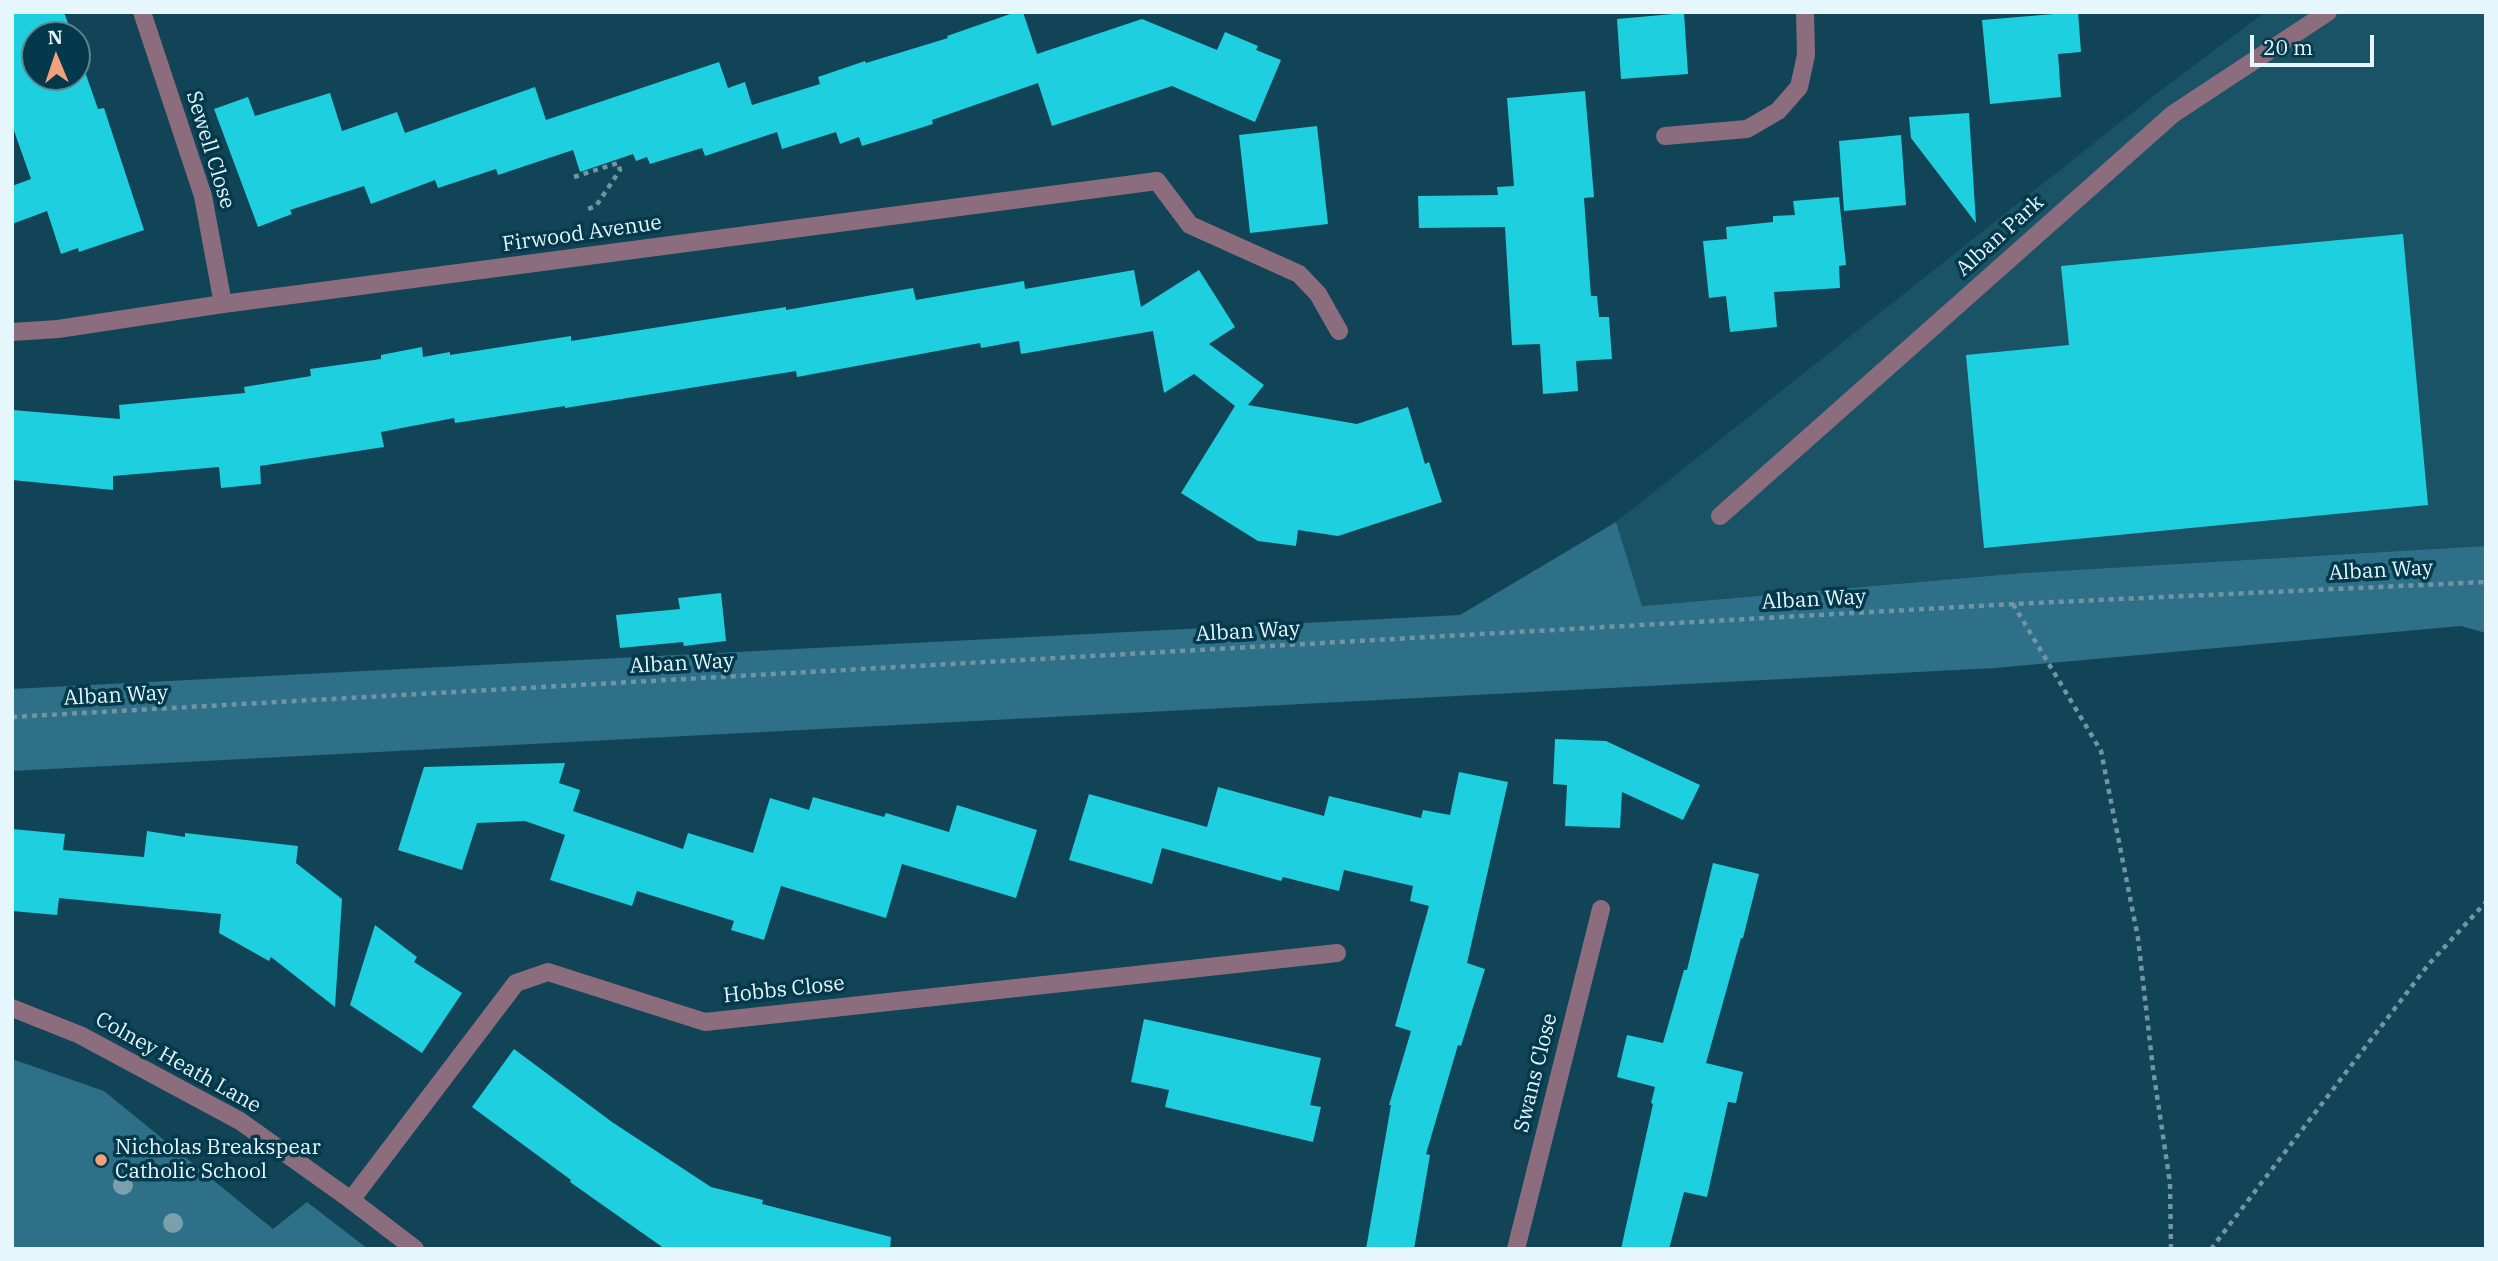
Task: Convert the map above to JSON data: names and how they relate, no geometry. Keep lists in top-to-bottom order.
{
  "streets": {
    "street": [
      "Sewell Close",
      "Firwood Avenue",
      "Alban Park",
      "Hobbs Close",
      "Colney Heath Lane",
      "Swans Close"
    ],
    "path": ["Alban Way"]
  },
  "crossings": [
    ["Sewell Close", "Firwood Avenue"],
    ["Hobbs Close", "Colney Heath Lane"]
  ],
  "places": ["Nicholas Breakspear Catholic School"],
  "scale_bar": "20 m",
  "north": "top"
}
